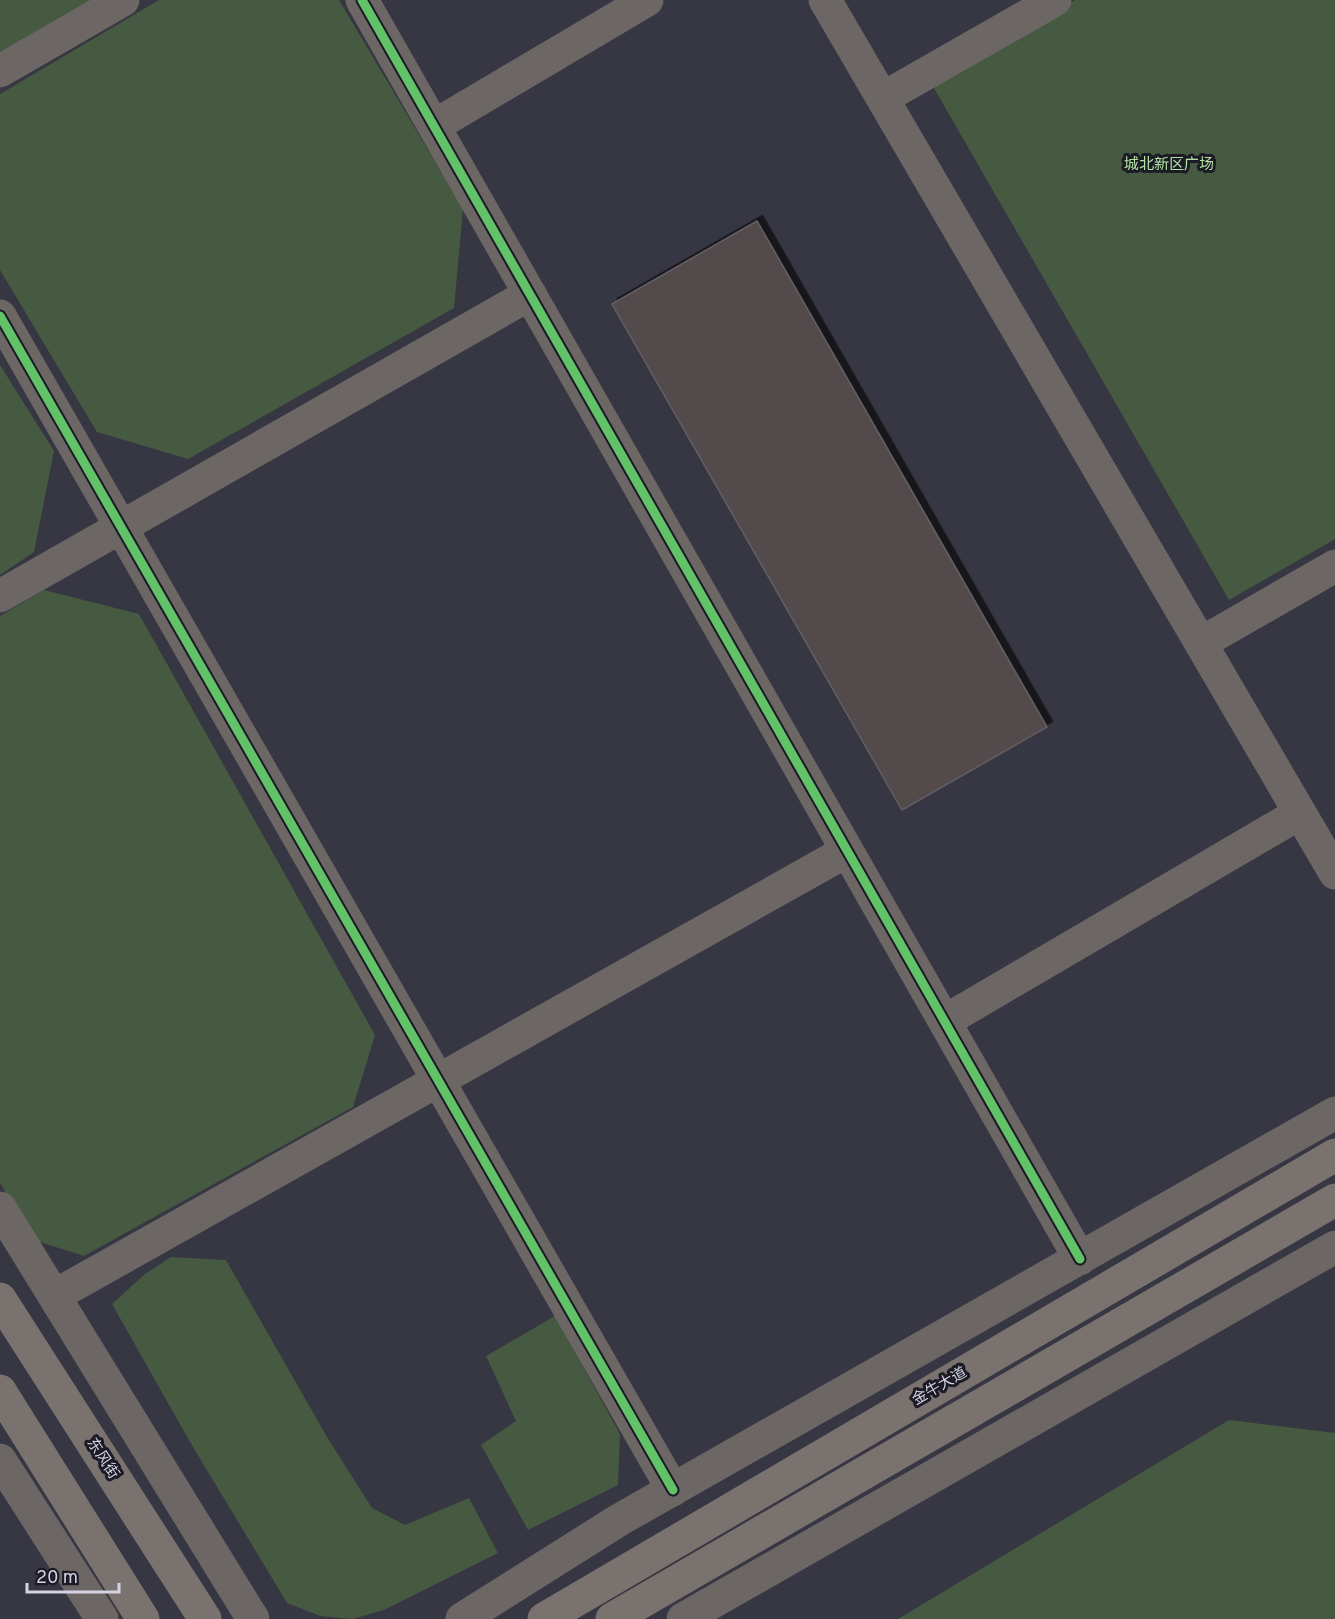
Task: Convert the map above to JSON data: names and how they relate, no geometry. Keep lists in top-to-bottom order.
{
  "streets": {
    "main road": ["金牛大道", "东风街"]
  },
  "parks": ["城北新区广场"],
  "scale_bar": "20 m"
}
